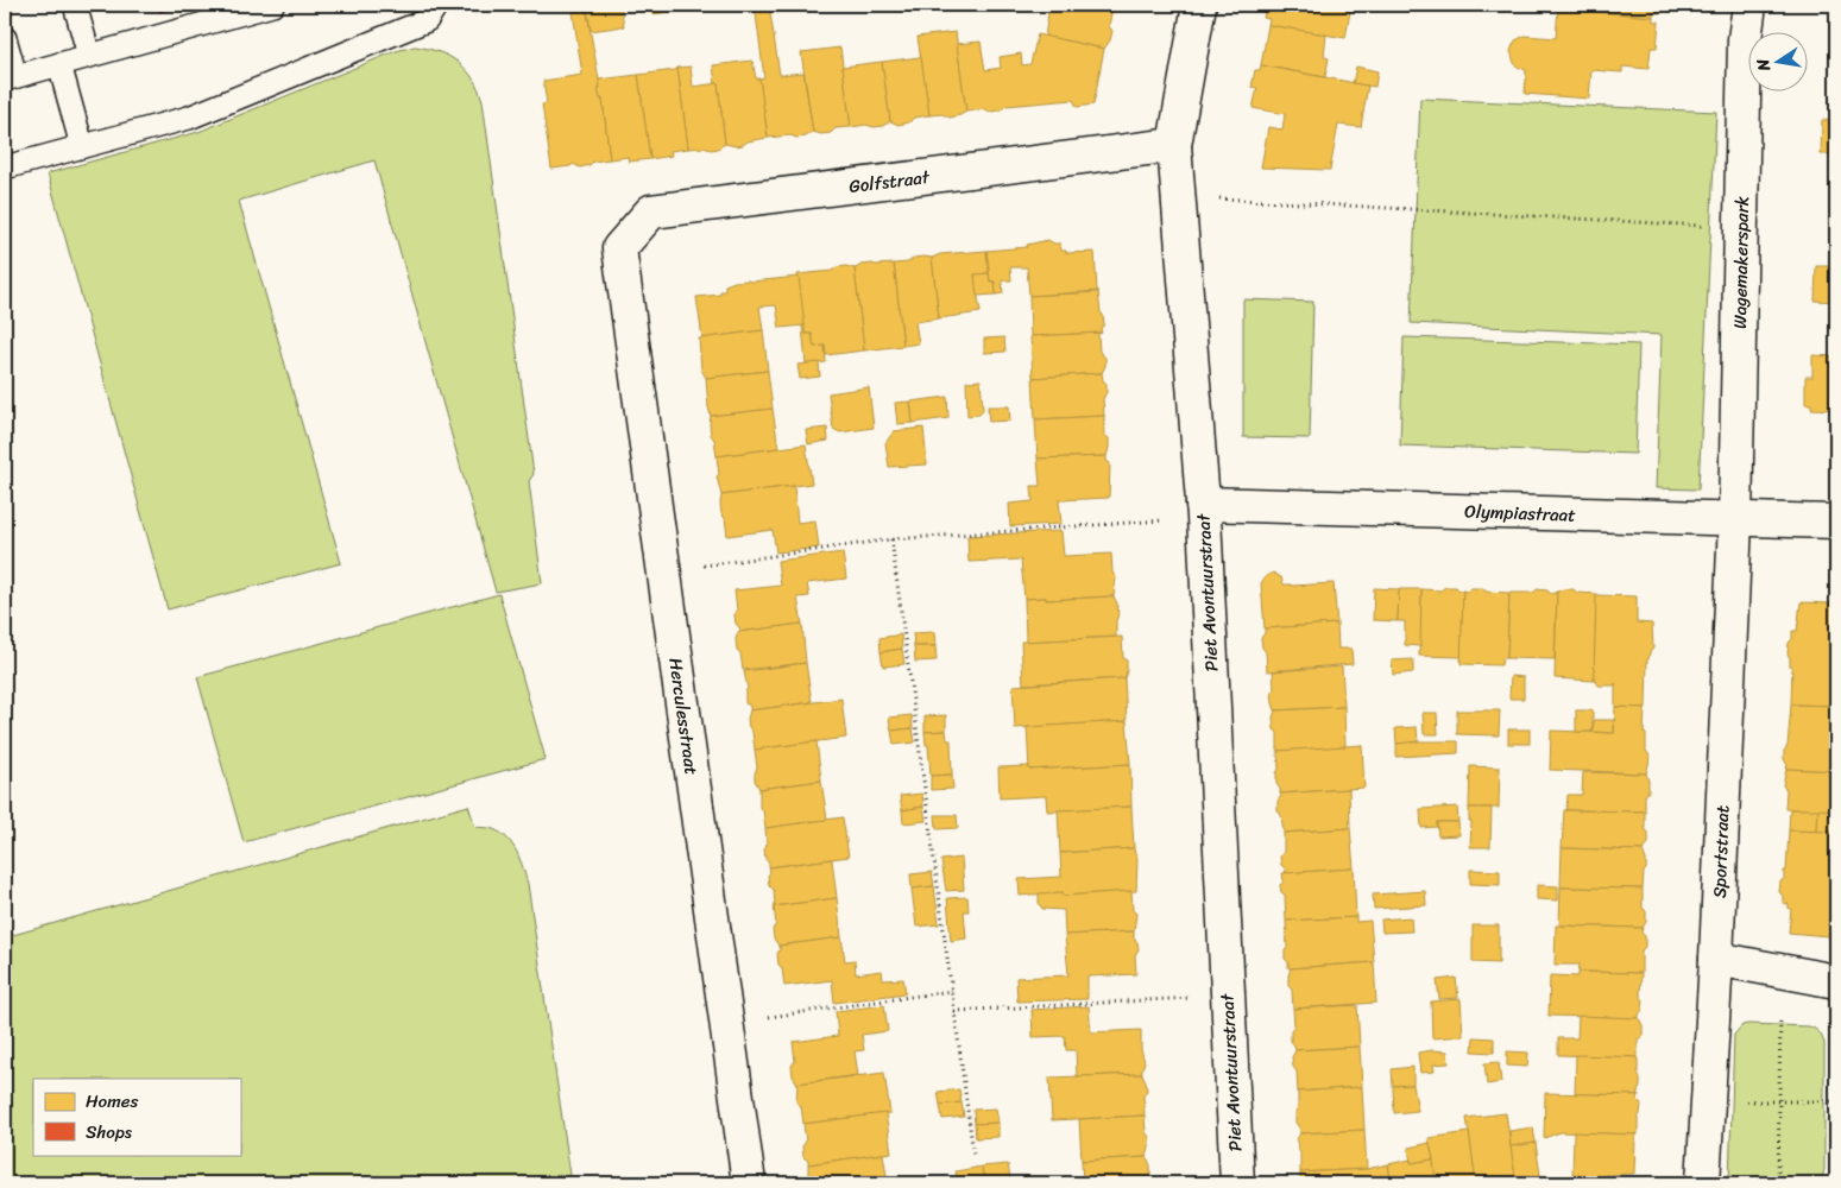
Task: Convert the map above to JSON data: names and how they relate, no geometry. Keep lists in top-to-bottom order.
{
  "streets": {
    "street": [
      "Golfstraat",
      "Wagemakerspark",
      "Olympiastraat",
      "Piet Avontuurstraat",
      "Herculesstraat",
      "Sportstraat"
    ]
  },
  "crossings": [
    ["Golfstraat", "Piet Avontuurstraat"],
    ["Golfstraat", "Herculesstraat"],
    ["Wagemakerspark", "Olympiastraat"],
    ["Wagemakerspark", "Sportstraat"],
    ["Olympiastraat", "Piet Avontuurstraat"],
    ["Olympiastraat", "Sportstraat"]
  ],
  "legend": ["Homes", "Shops"],
  "north": "left"
}
